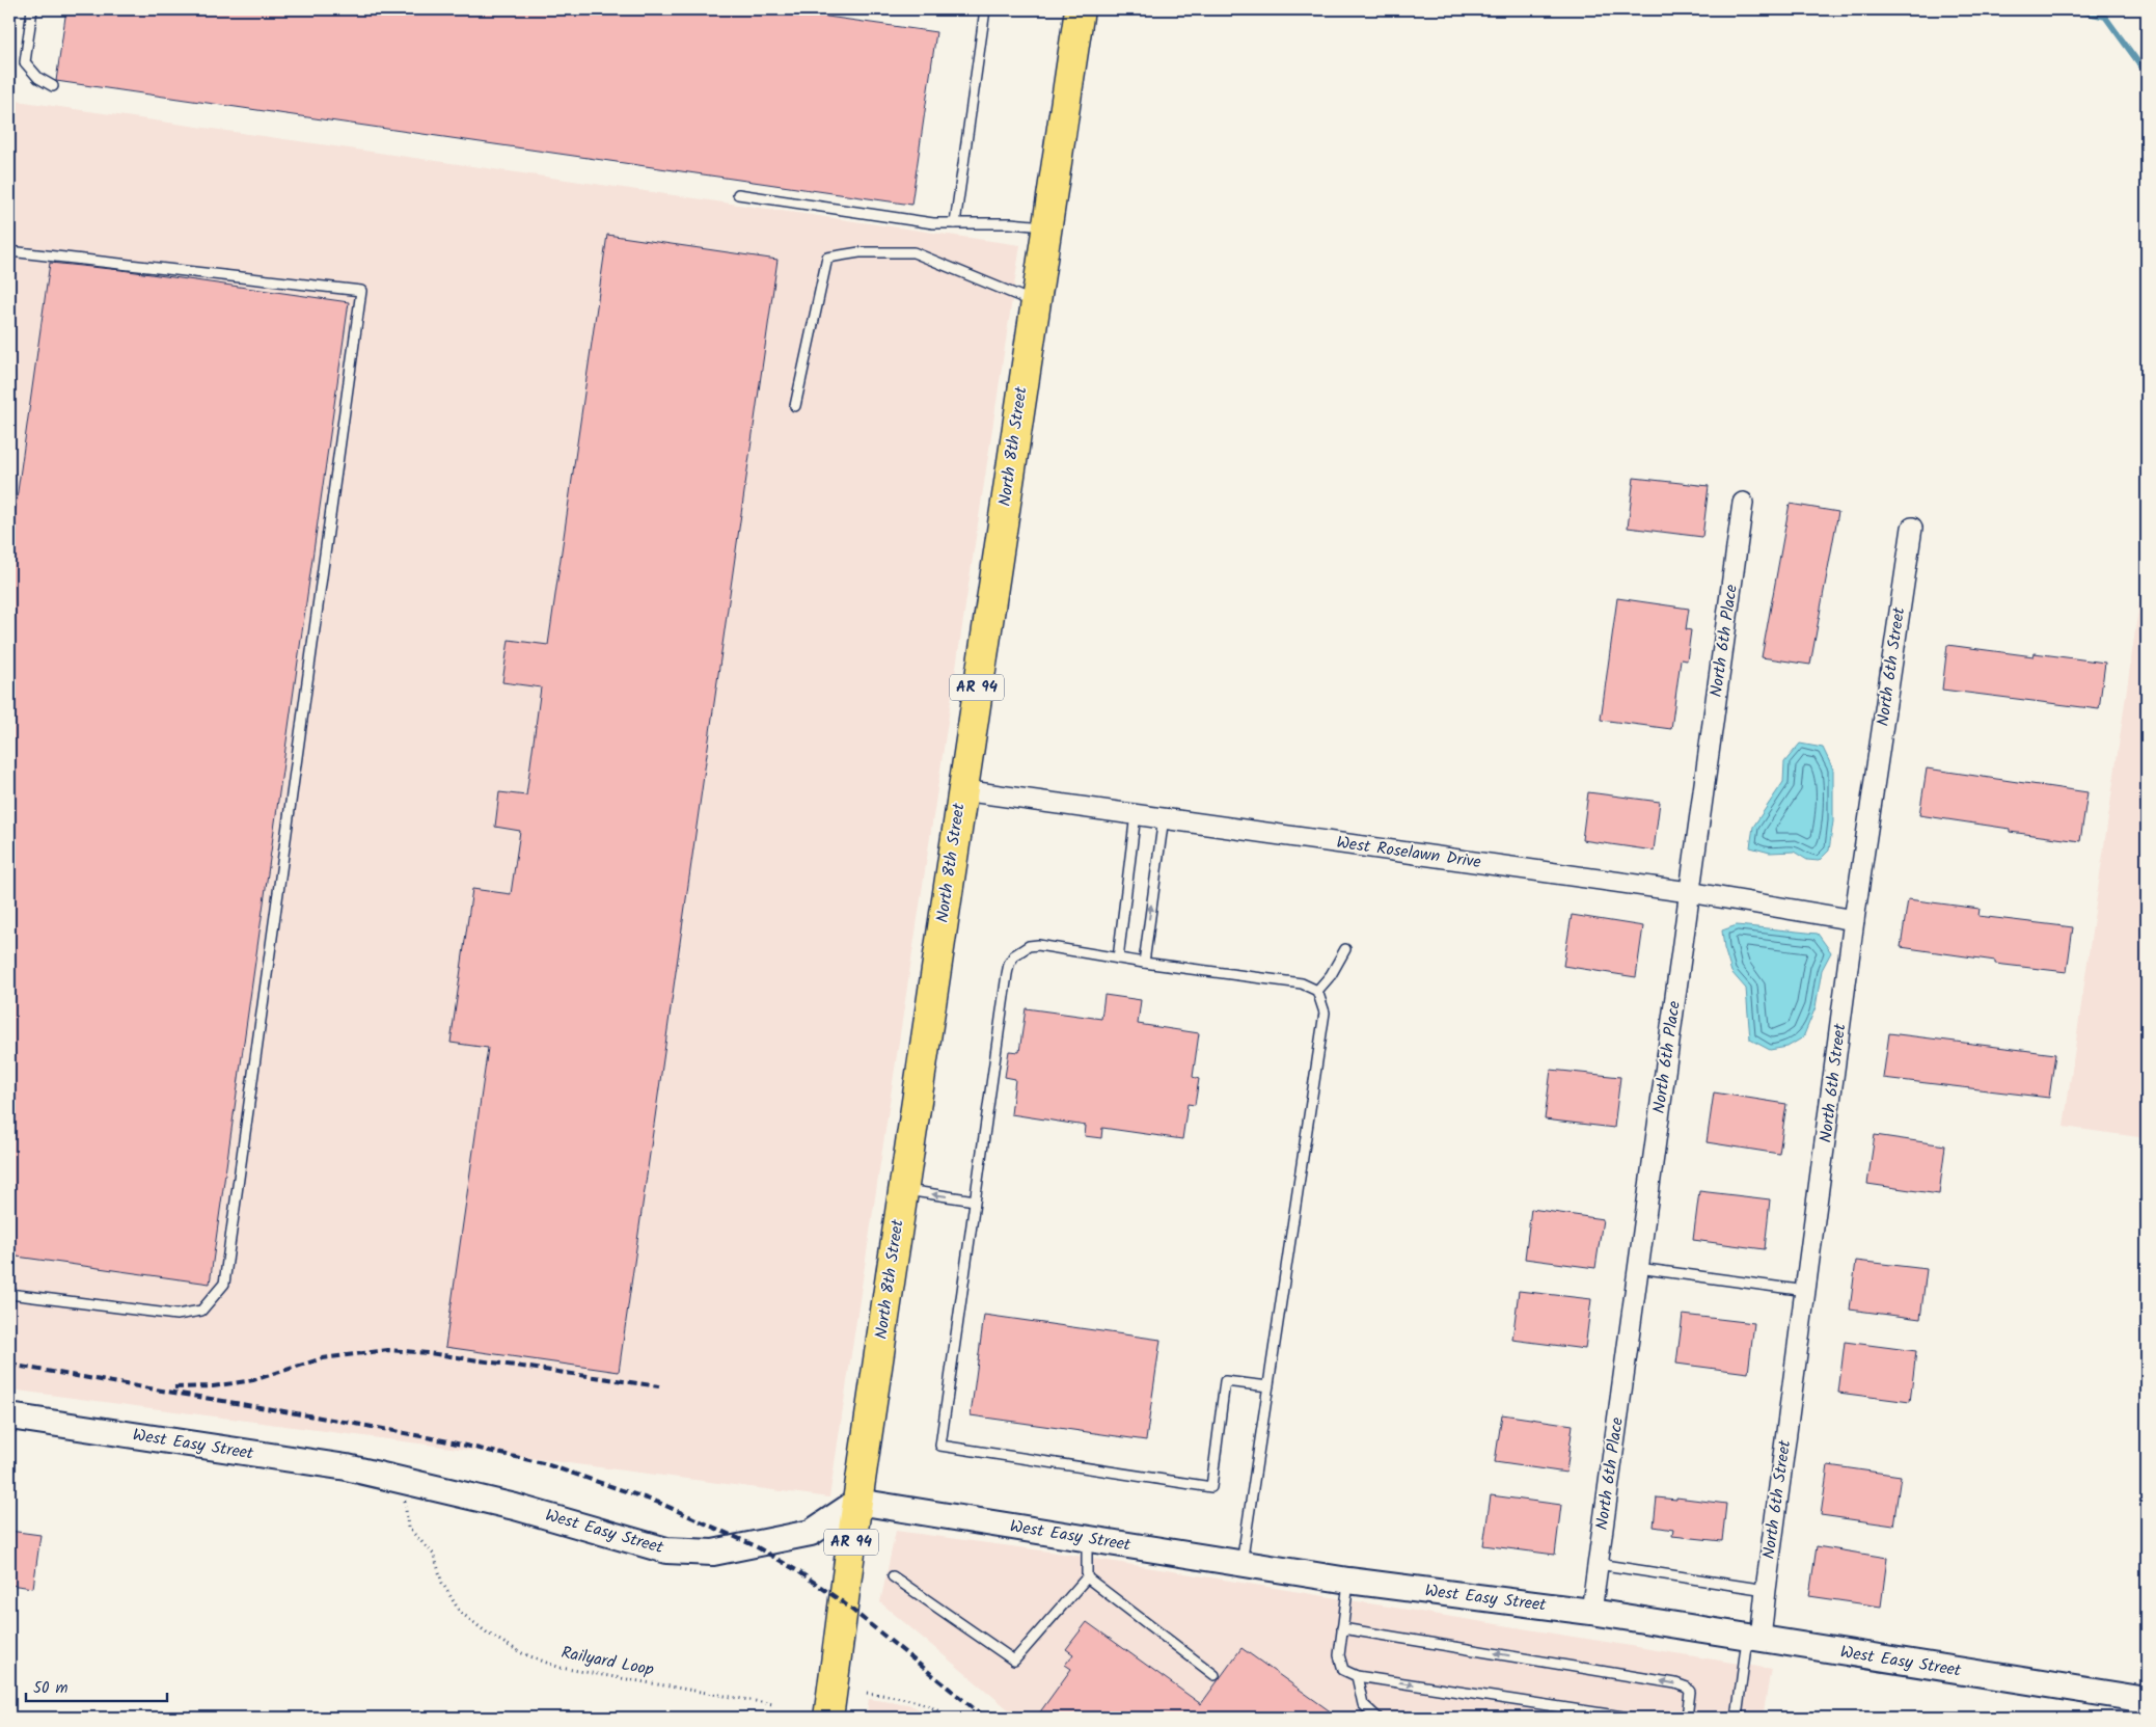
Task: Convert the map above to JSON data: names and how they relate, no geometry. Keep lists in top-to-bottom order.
{
  "streets": {
    "main road": ["North 8th Street", "AR 94"],
    "street": [
      "North 6th Place",
      "North 6th Street",
      "West Roselawn Drive",
      "West Easy Street"
    ],
    "path": ["Railyard Loop"]
  },
  "crossings": [
    ["North 8th Street", "West Roselawn Drive"],
    ["North 8th Street", "West Easy Street"],
    ["North 6th Place", "West Roselawn Drive"],
    ["North 6th Place", "West Easy Street"],
    ["North 6th Street", "West Roselawn Drive"],
    ["North 6th Street", "West Easy Street"]
  ],
  "scale_bar": "50 m"
}
